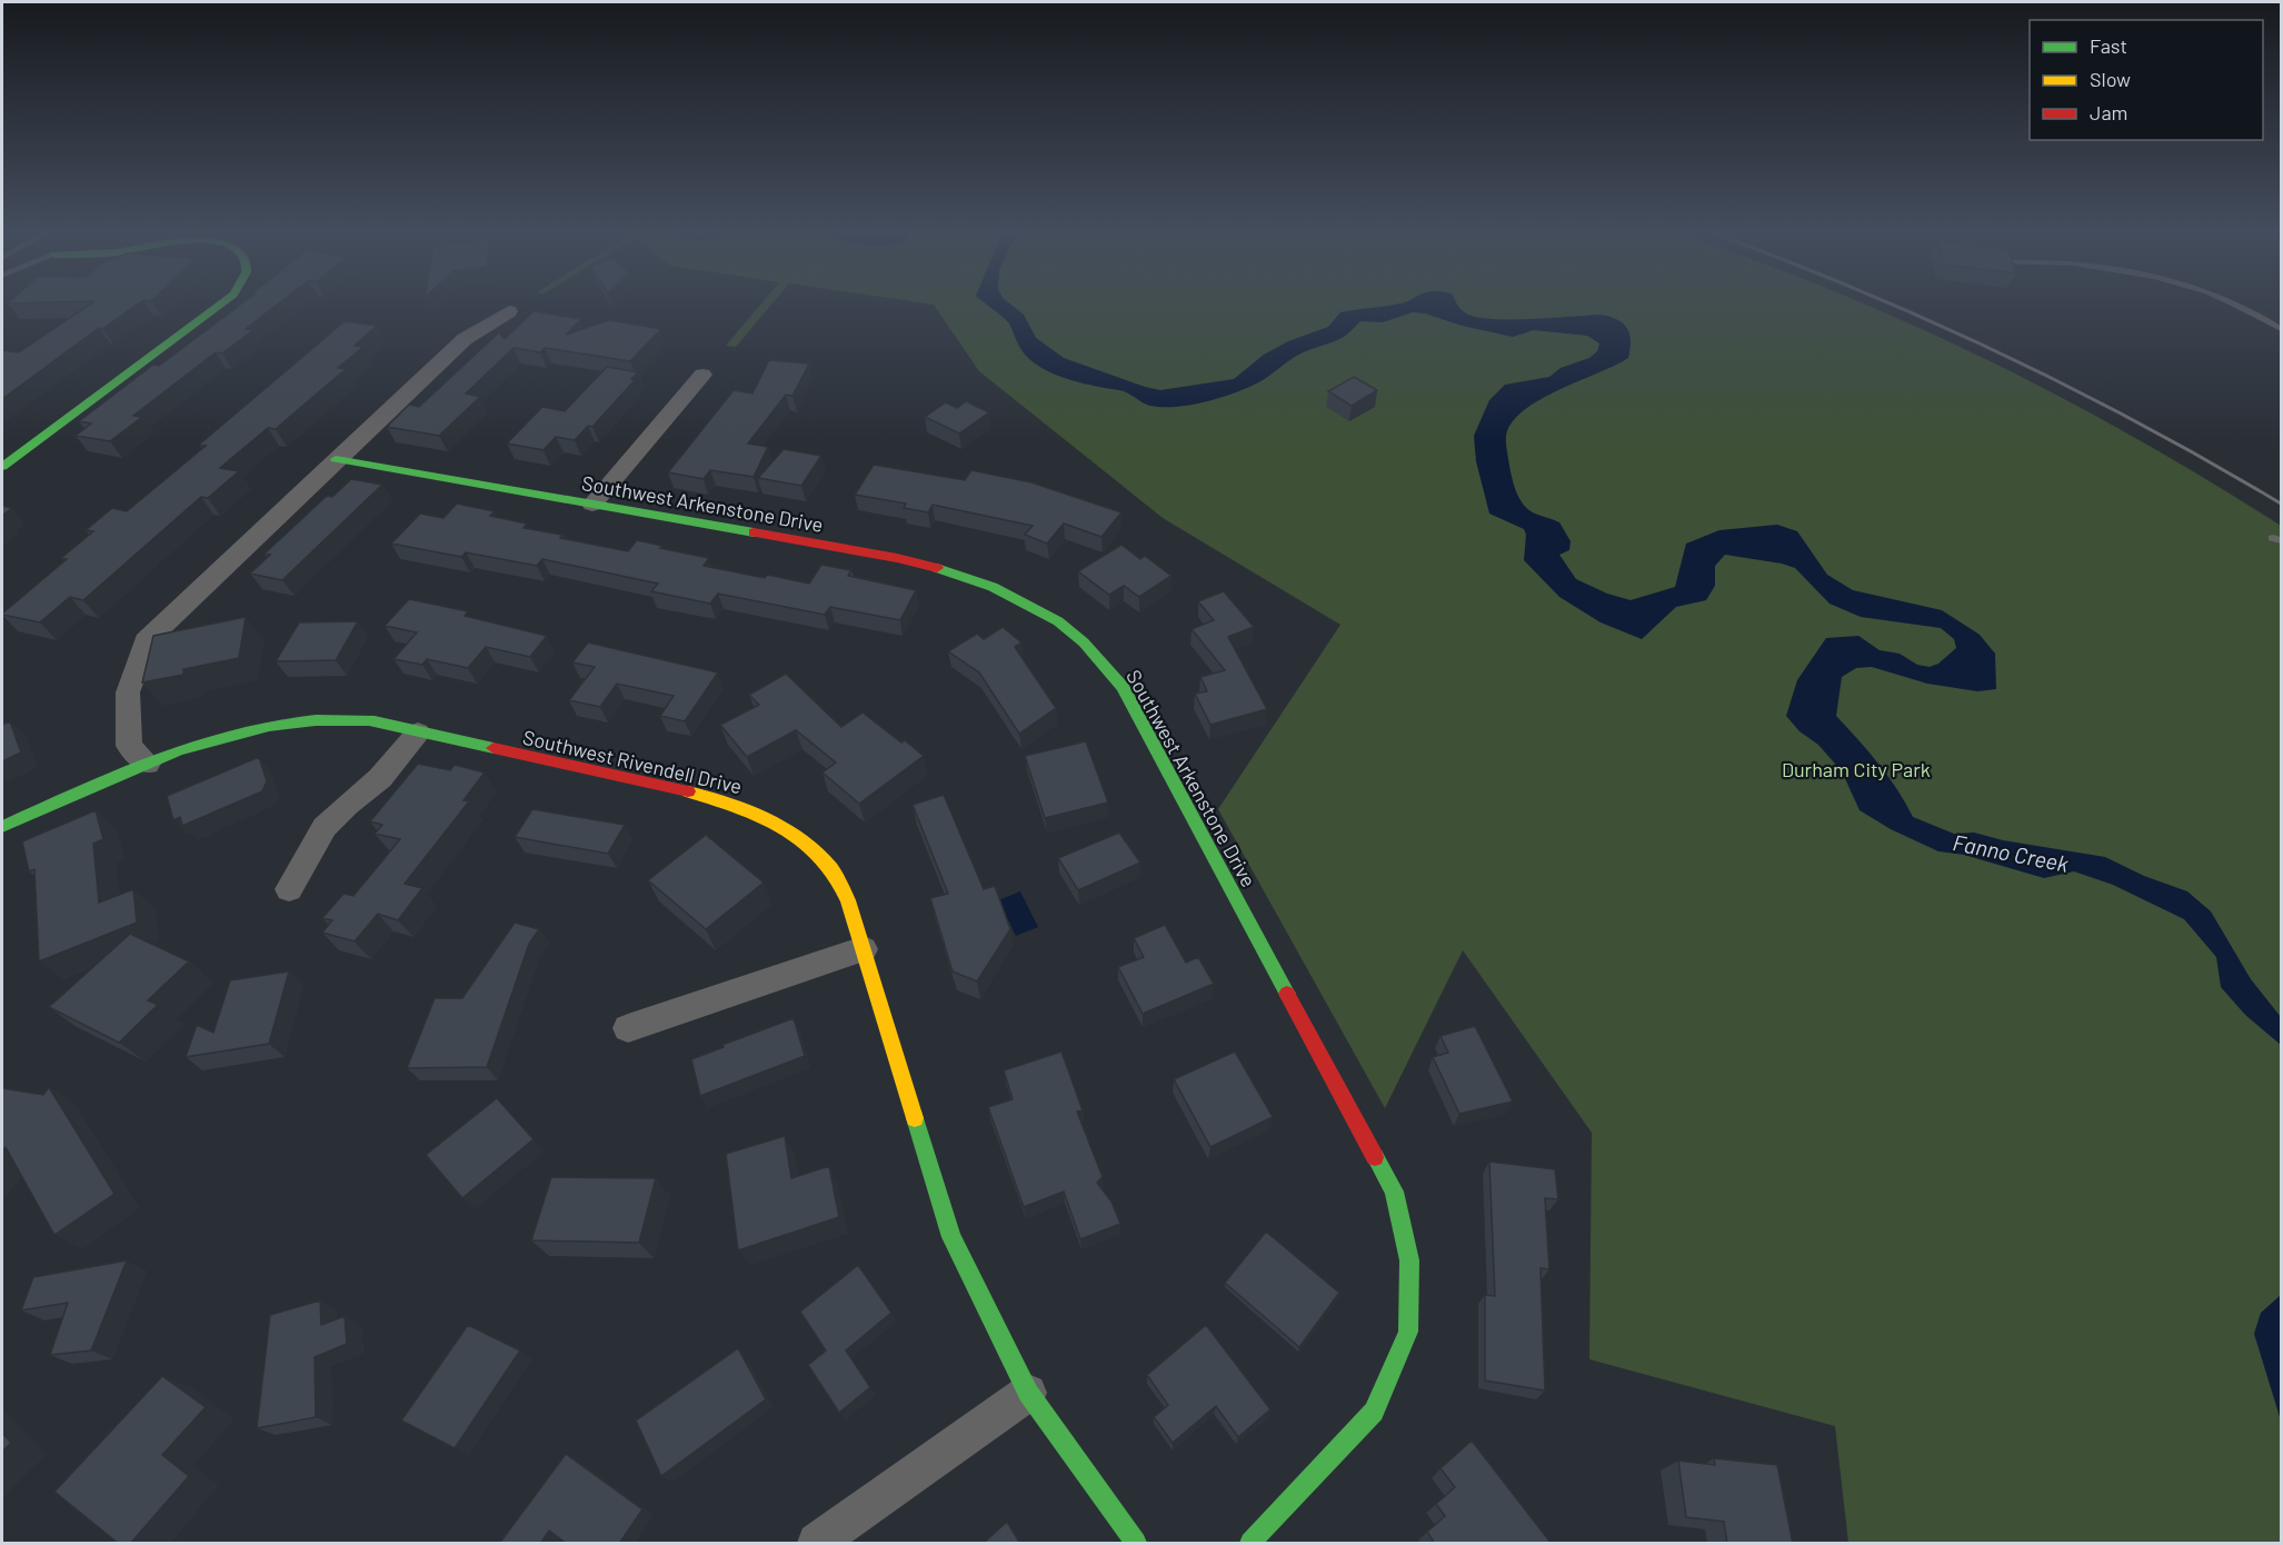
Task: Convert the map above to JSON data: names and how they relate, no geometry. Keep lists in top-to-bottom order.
{
  "streets": {
    "street": ["Southwest Arkenstone Drive", "Southwest Rivendell Drive"]
  },
  "water": ["Fanno Creek"],
  "parks": ["Durham City Park"],
  "legend": ["Fast", "Slow", "Jam"]
}
